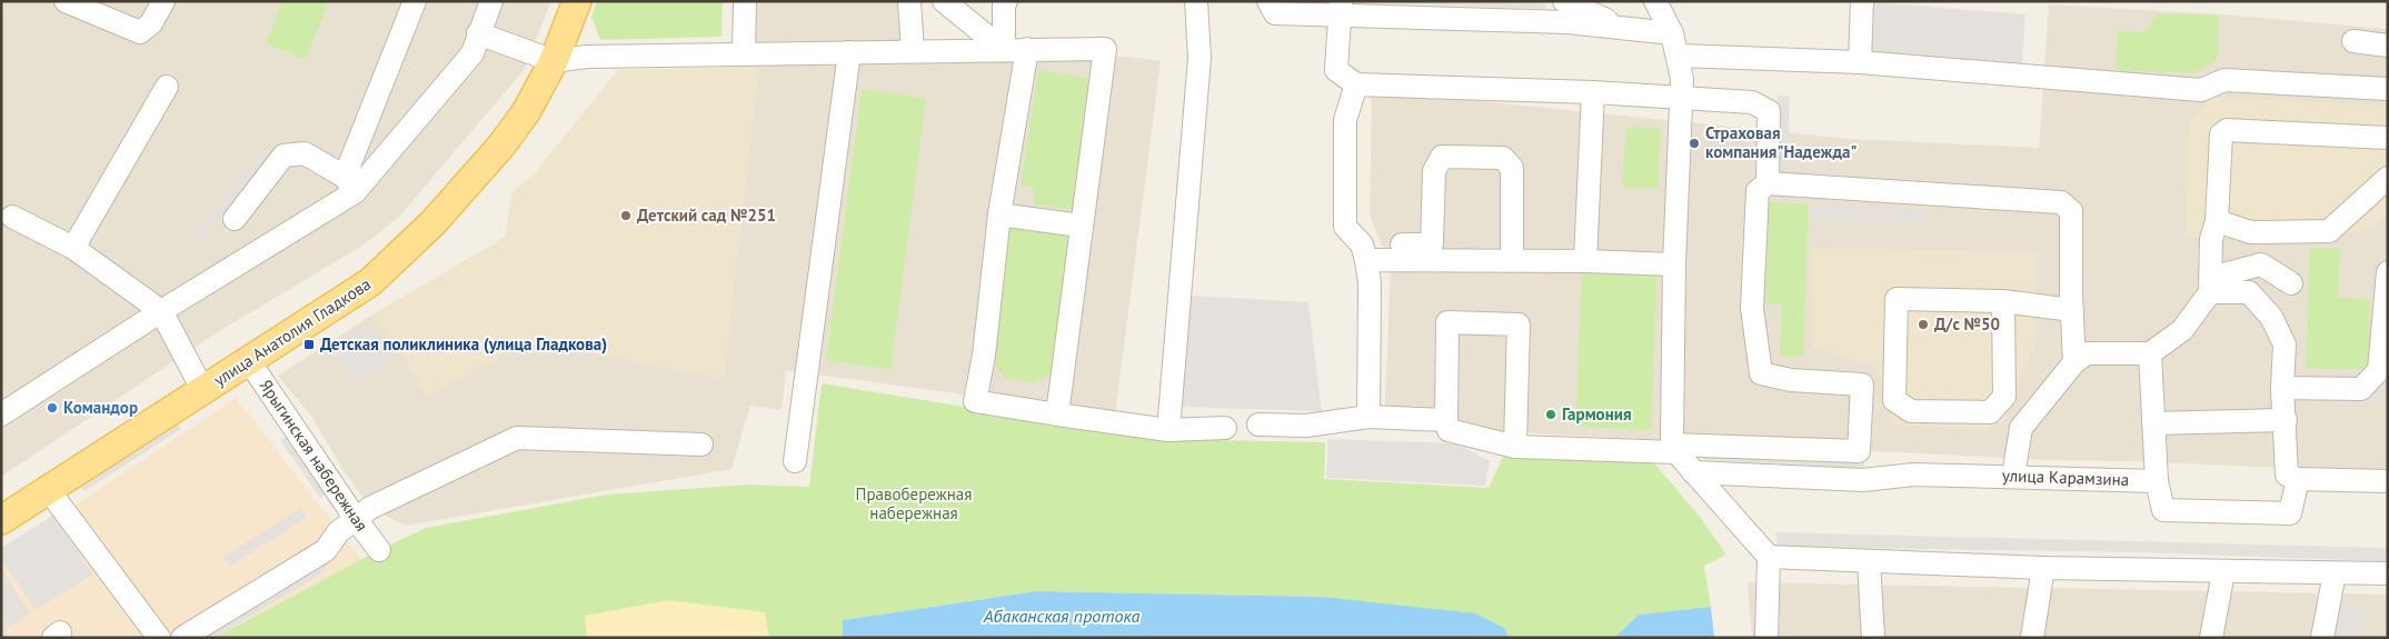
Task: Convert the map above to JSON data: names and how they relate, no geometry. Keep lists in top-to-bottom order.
{
  "streets": {
    "main road": ["улица Анатолия Гладкова"],
    "street": ["Ярыгинская набережная", "улица Карамзина"]
  },
  "crossings": [
    ["улица Анатолия Гладкова", "Ярыгинская набережная"]
  ],
  "water": ["Абаканская протока"],
  "parks": ["Правобережная набережная"],
  "places": {
    "other": [
      "Страховая компания\"Надежда\"",
      "Детский сад №251",
      "Д/с №50",
      "Командор",
      "Гармония"
    ],
    "transit": ["Детская поликлиника (улица Гладкова)"]
  }
}
